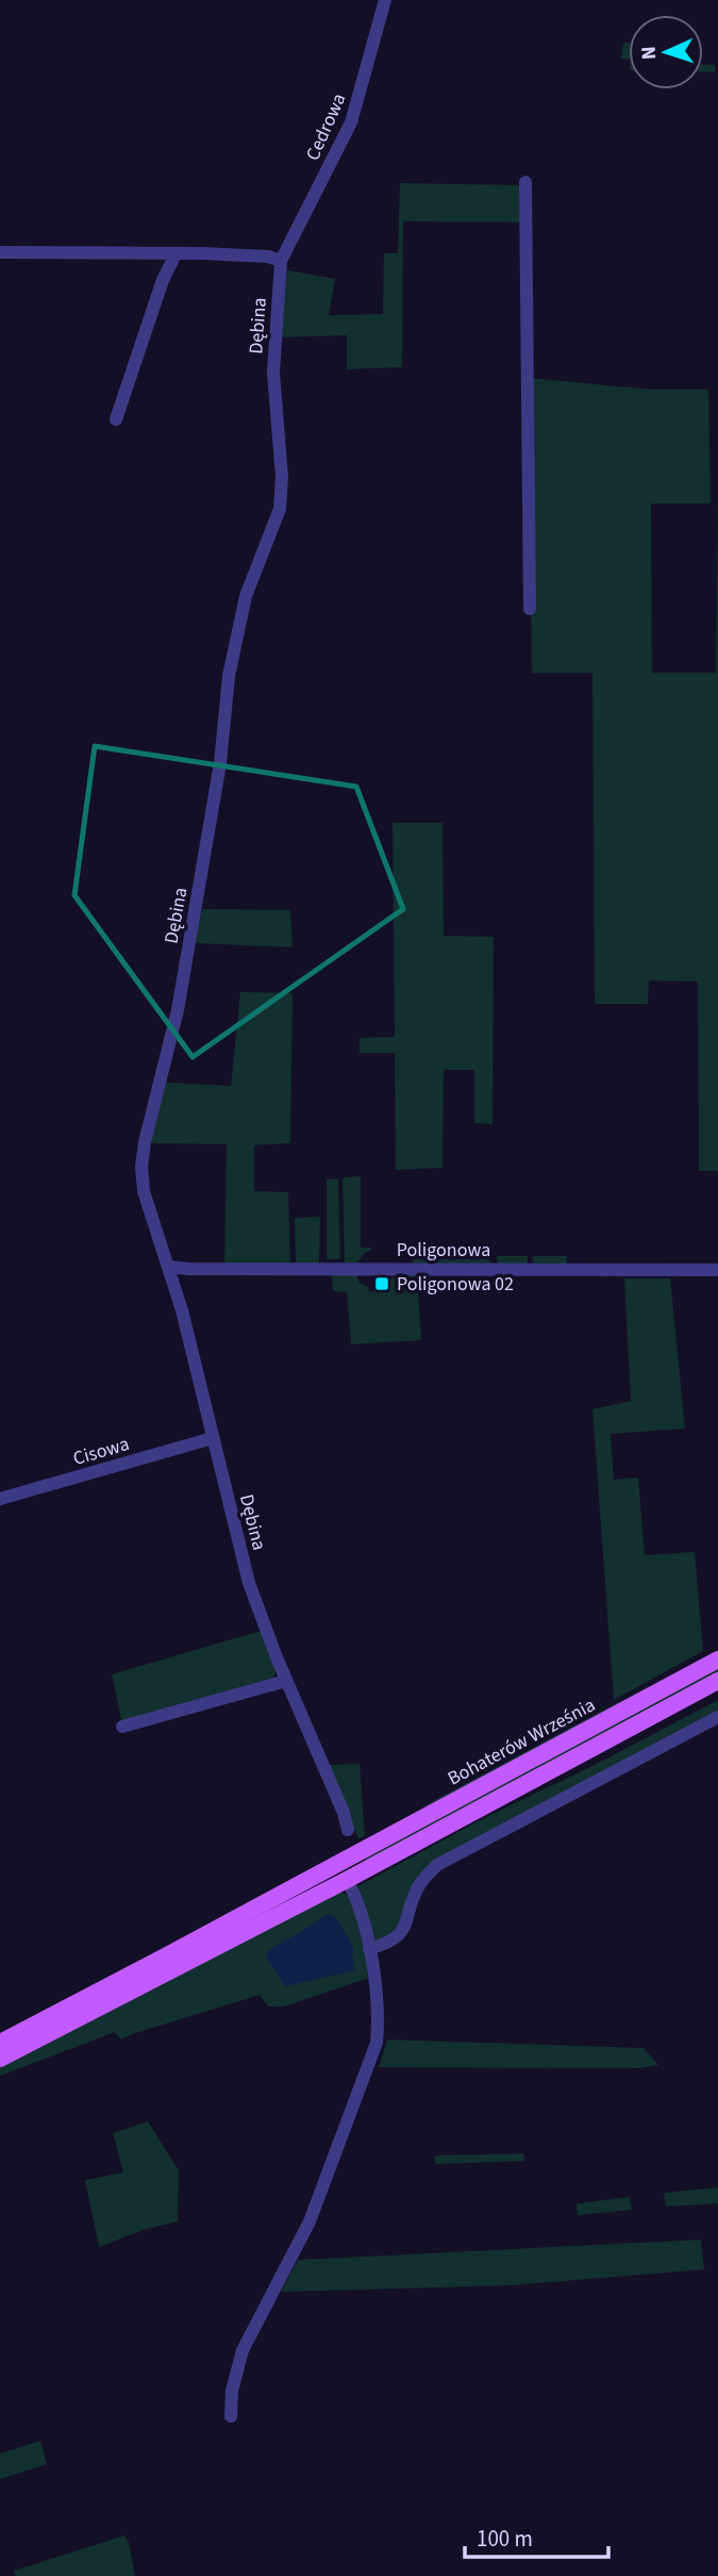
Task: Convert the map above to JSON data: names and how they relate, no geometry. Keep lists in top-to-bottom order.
{
  "streets": {
    "main road": ["Bohaterów Września"],
    "street": [
      "Cedrowa",
      "Dębina",
      "Poligonowa",
      "Cisowa"
    ]
  },
  "crossings": [
    ["Cedrowa", "Dębina"],
    ["Dębina", "Poligonowa"],
    ["Dębina", "Cisowa"]
  ],
  "places": {
    "transit": ["Poligonowa 02"]
  },
  "scale_bar": "100 m",
  "north": "left"
}
